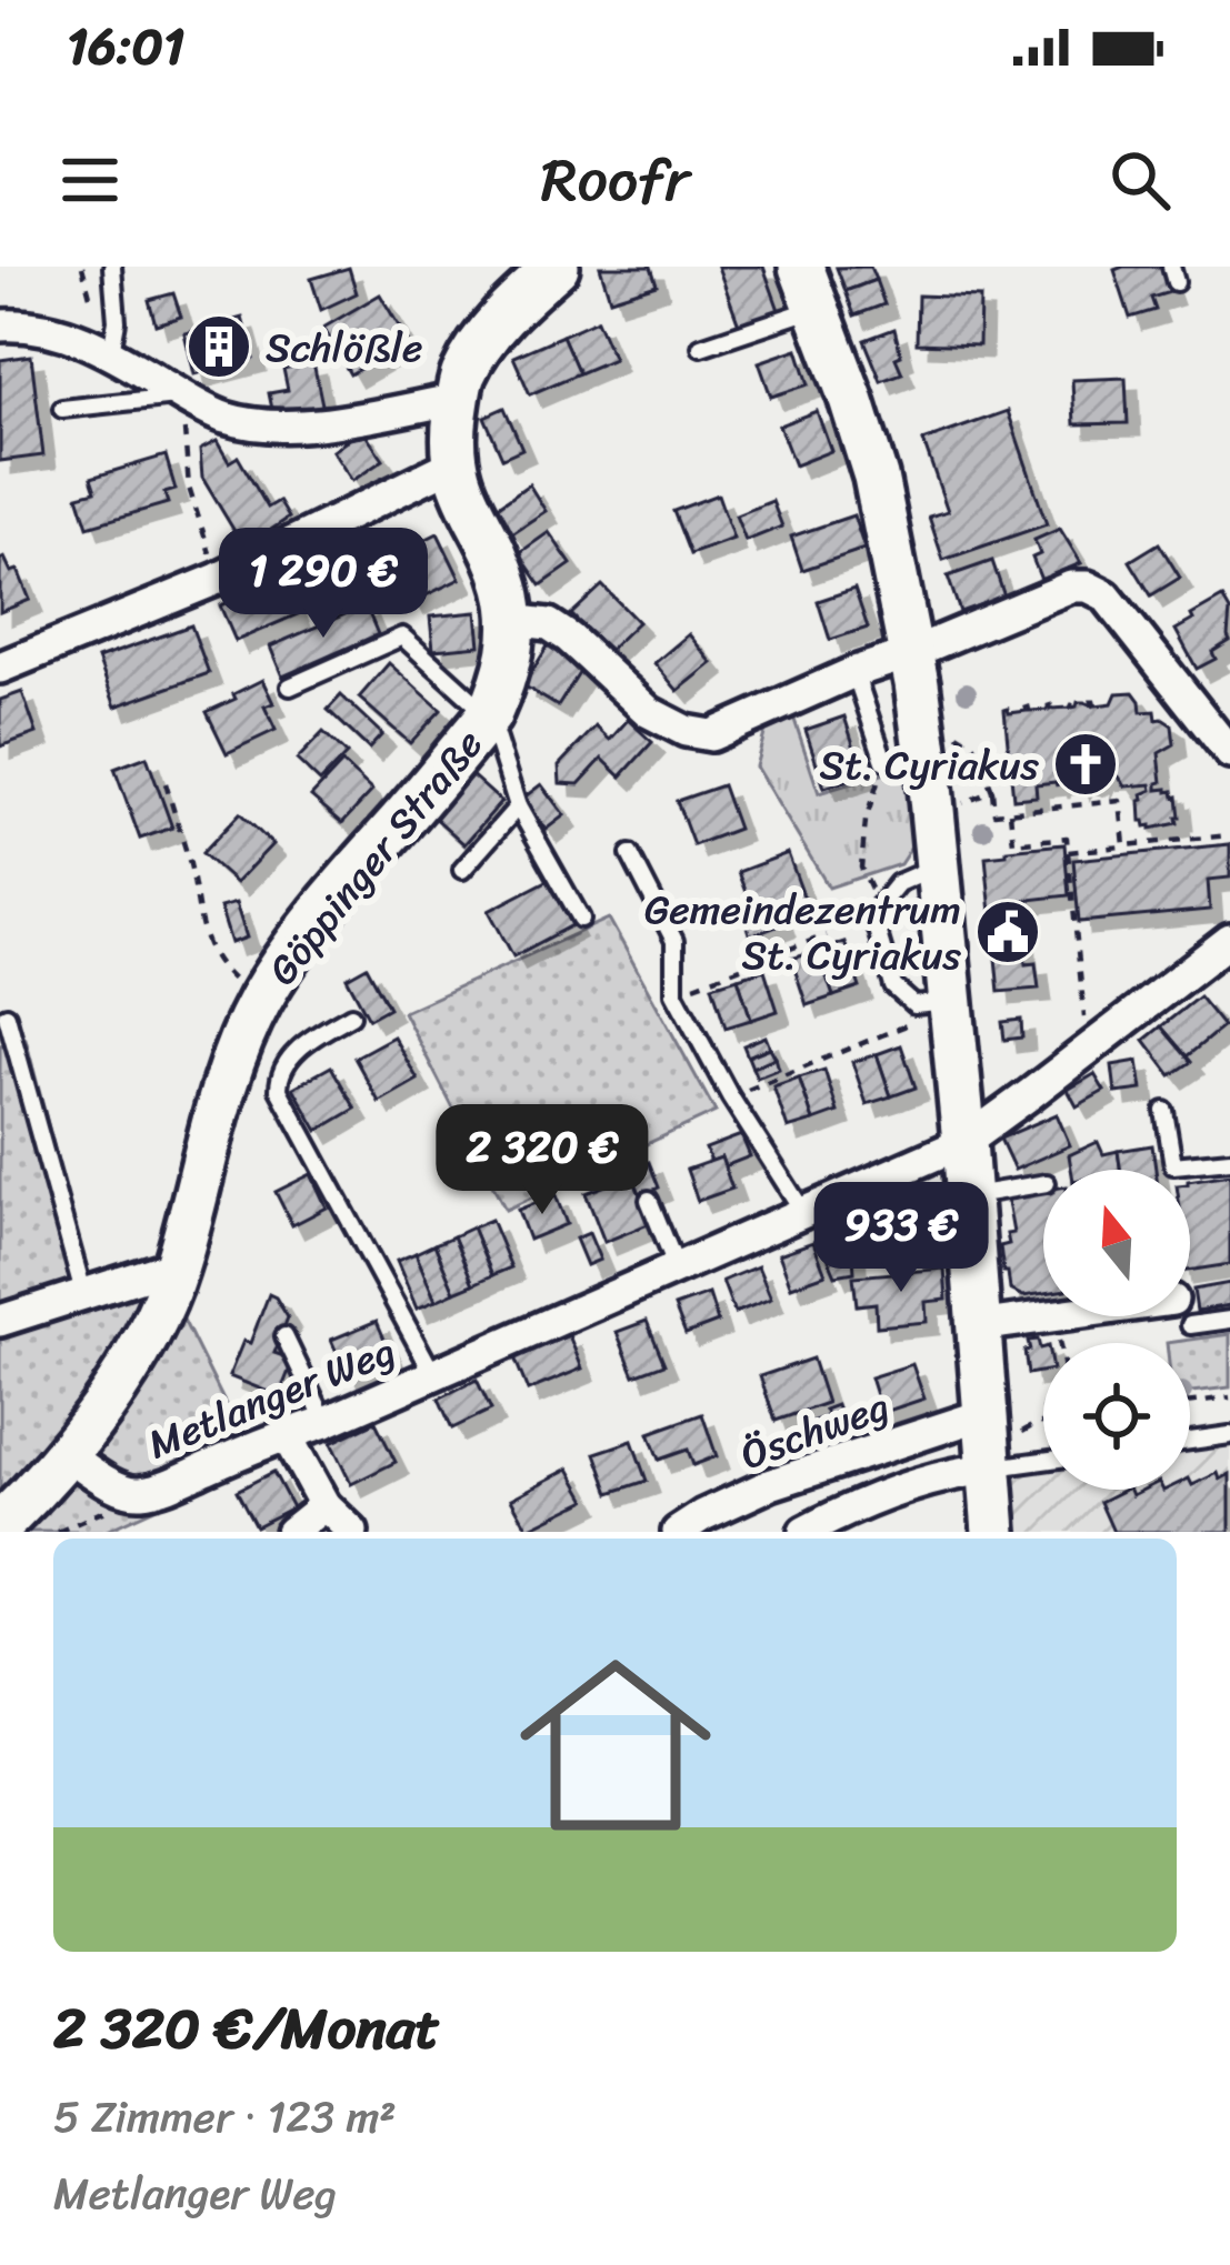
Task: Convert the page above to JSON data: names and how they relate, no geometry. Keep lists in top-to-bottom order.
{
  "streets": {
    "main road": ["Göppinger Straße"],
    "street": ["Metlanger Weg", "Öschweg"]
  },
  "crossings": [
    ["Göppinger Straße", "Metlanger Weg"]
  ],
  "places": {
    "building": ["Schlößle"],
    "church": ["St. Cyriakus"],
    "public building": ["Gemeindezentrum St. Cyriakus"]
  },
  "north": "top",
  "page": {
    "status": "16:01",
    "header": "Roofr",
    "price": ["1 290 €", "2 320 €", "933 €"],
    "list": [
      {
        "name": "2 320 €/Monat",
        "note": "5 Zimmer · 123 m² · Metlanger Weg"
      }
    ]
  }
}
